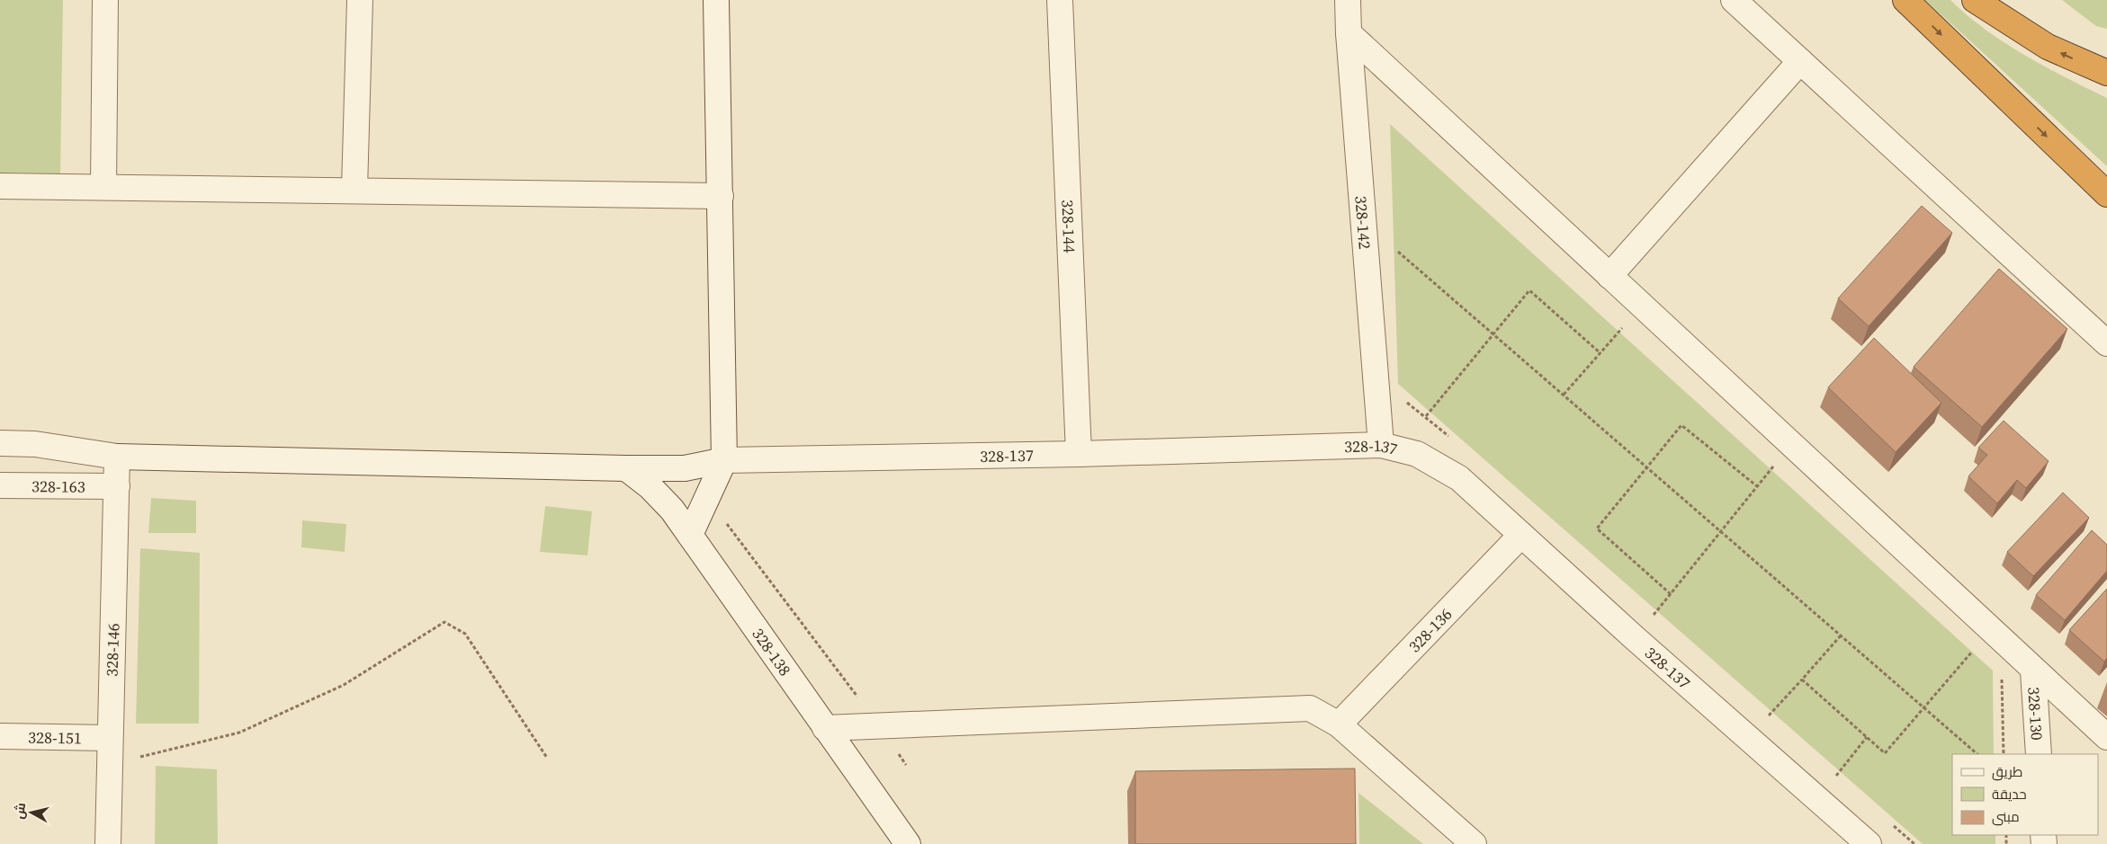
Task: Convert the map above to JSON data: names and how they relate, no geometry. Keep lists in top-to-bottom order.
{
  "streets": {
    "street": [
      "328-142",
      "328-144",
      "328-137",
      "328-163",
      "328-136",
      "328-146",
      "328-138",
      "328-130",
      "328-151"
    ]
  },
  "crossings": [
    ["328-142", "328-137"],
    ["328-144", "328-137"],
    ["328-137", "328-136"],
    ["328-137", "328-146"],
    ["328-137", "328-138"],
    ["328-163", "328-146"],
    ["328-146", "328-151"]
  ],
  "legend": ["طريق", "حديقة", "مبنى"],
  "north": "left"
}
